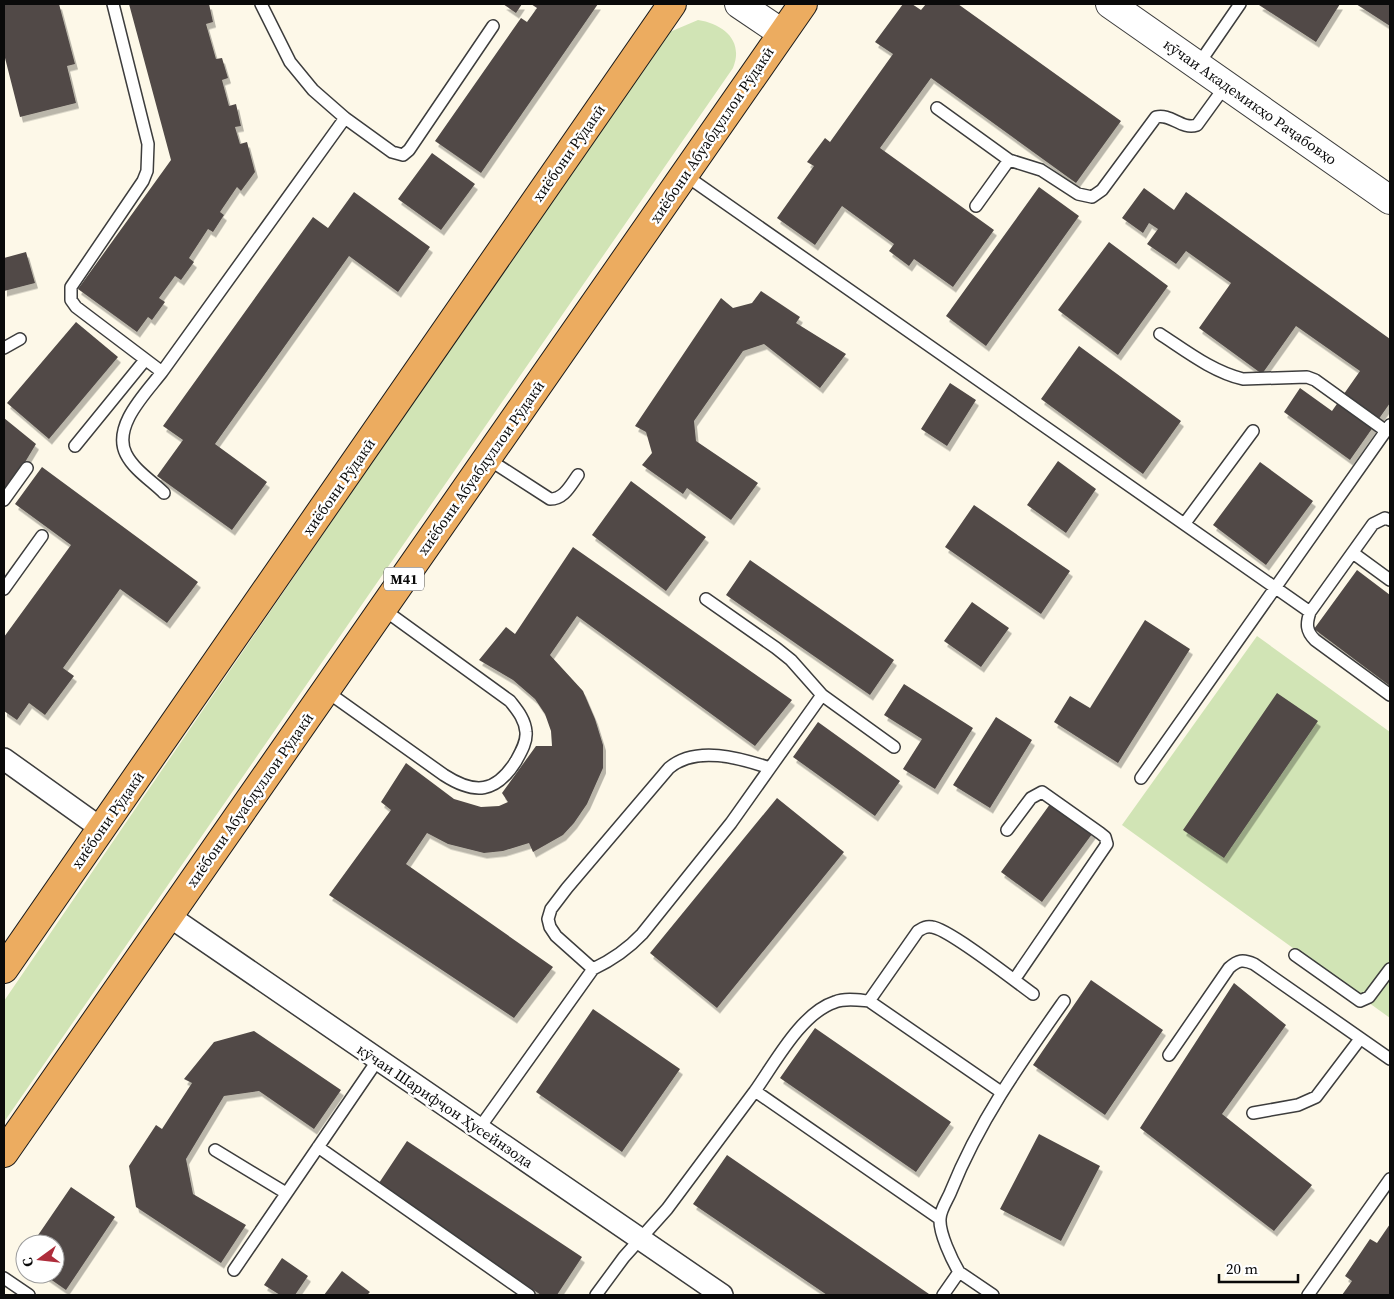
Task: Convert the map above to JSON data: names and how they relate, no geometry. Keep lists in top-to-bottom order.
{
  "streets": {
    "highway": ["хиёбони Абуабдуллои Рӯдакӣ", "хиёбони Рӯдакӣ", "M41"],
    "street": ["кӯчаи Академикҳо Раҷабовҳо", "кӯчаи Шарифҷон Ҳусейнзода"]
  },
  "crossings": [
    ["хиёбони Абуабдуллои Рӯдакӣ", "кӯчаи Шарифҷон Ҳусейнзода"]
  ],
  "scale_bar": "20 m",
  "north": "left"
}
